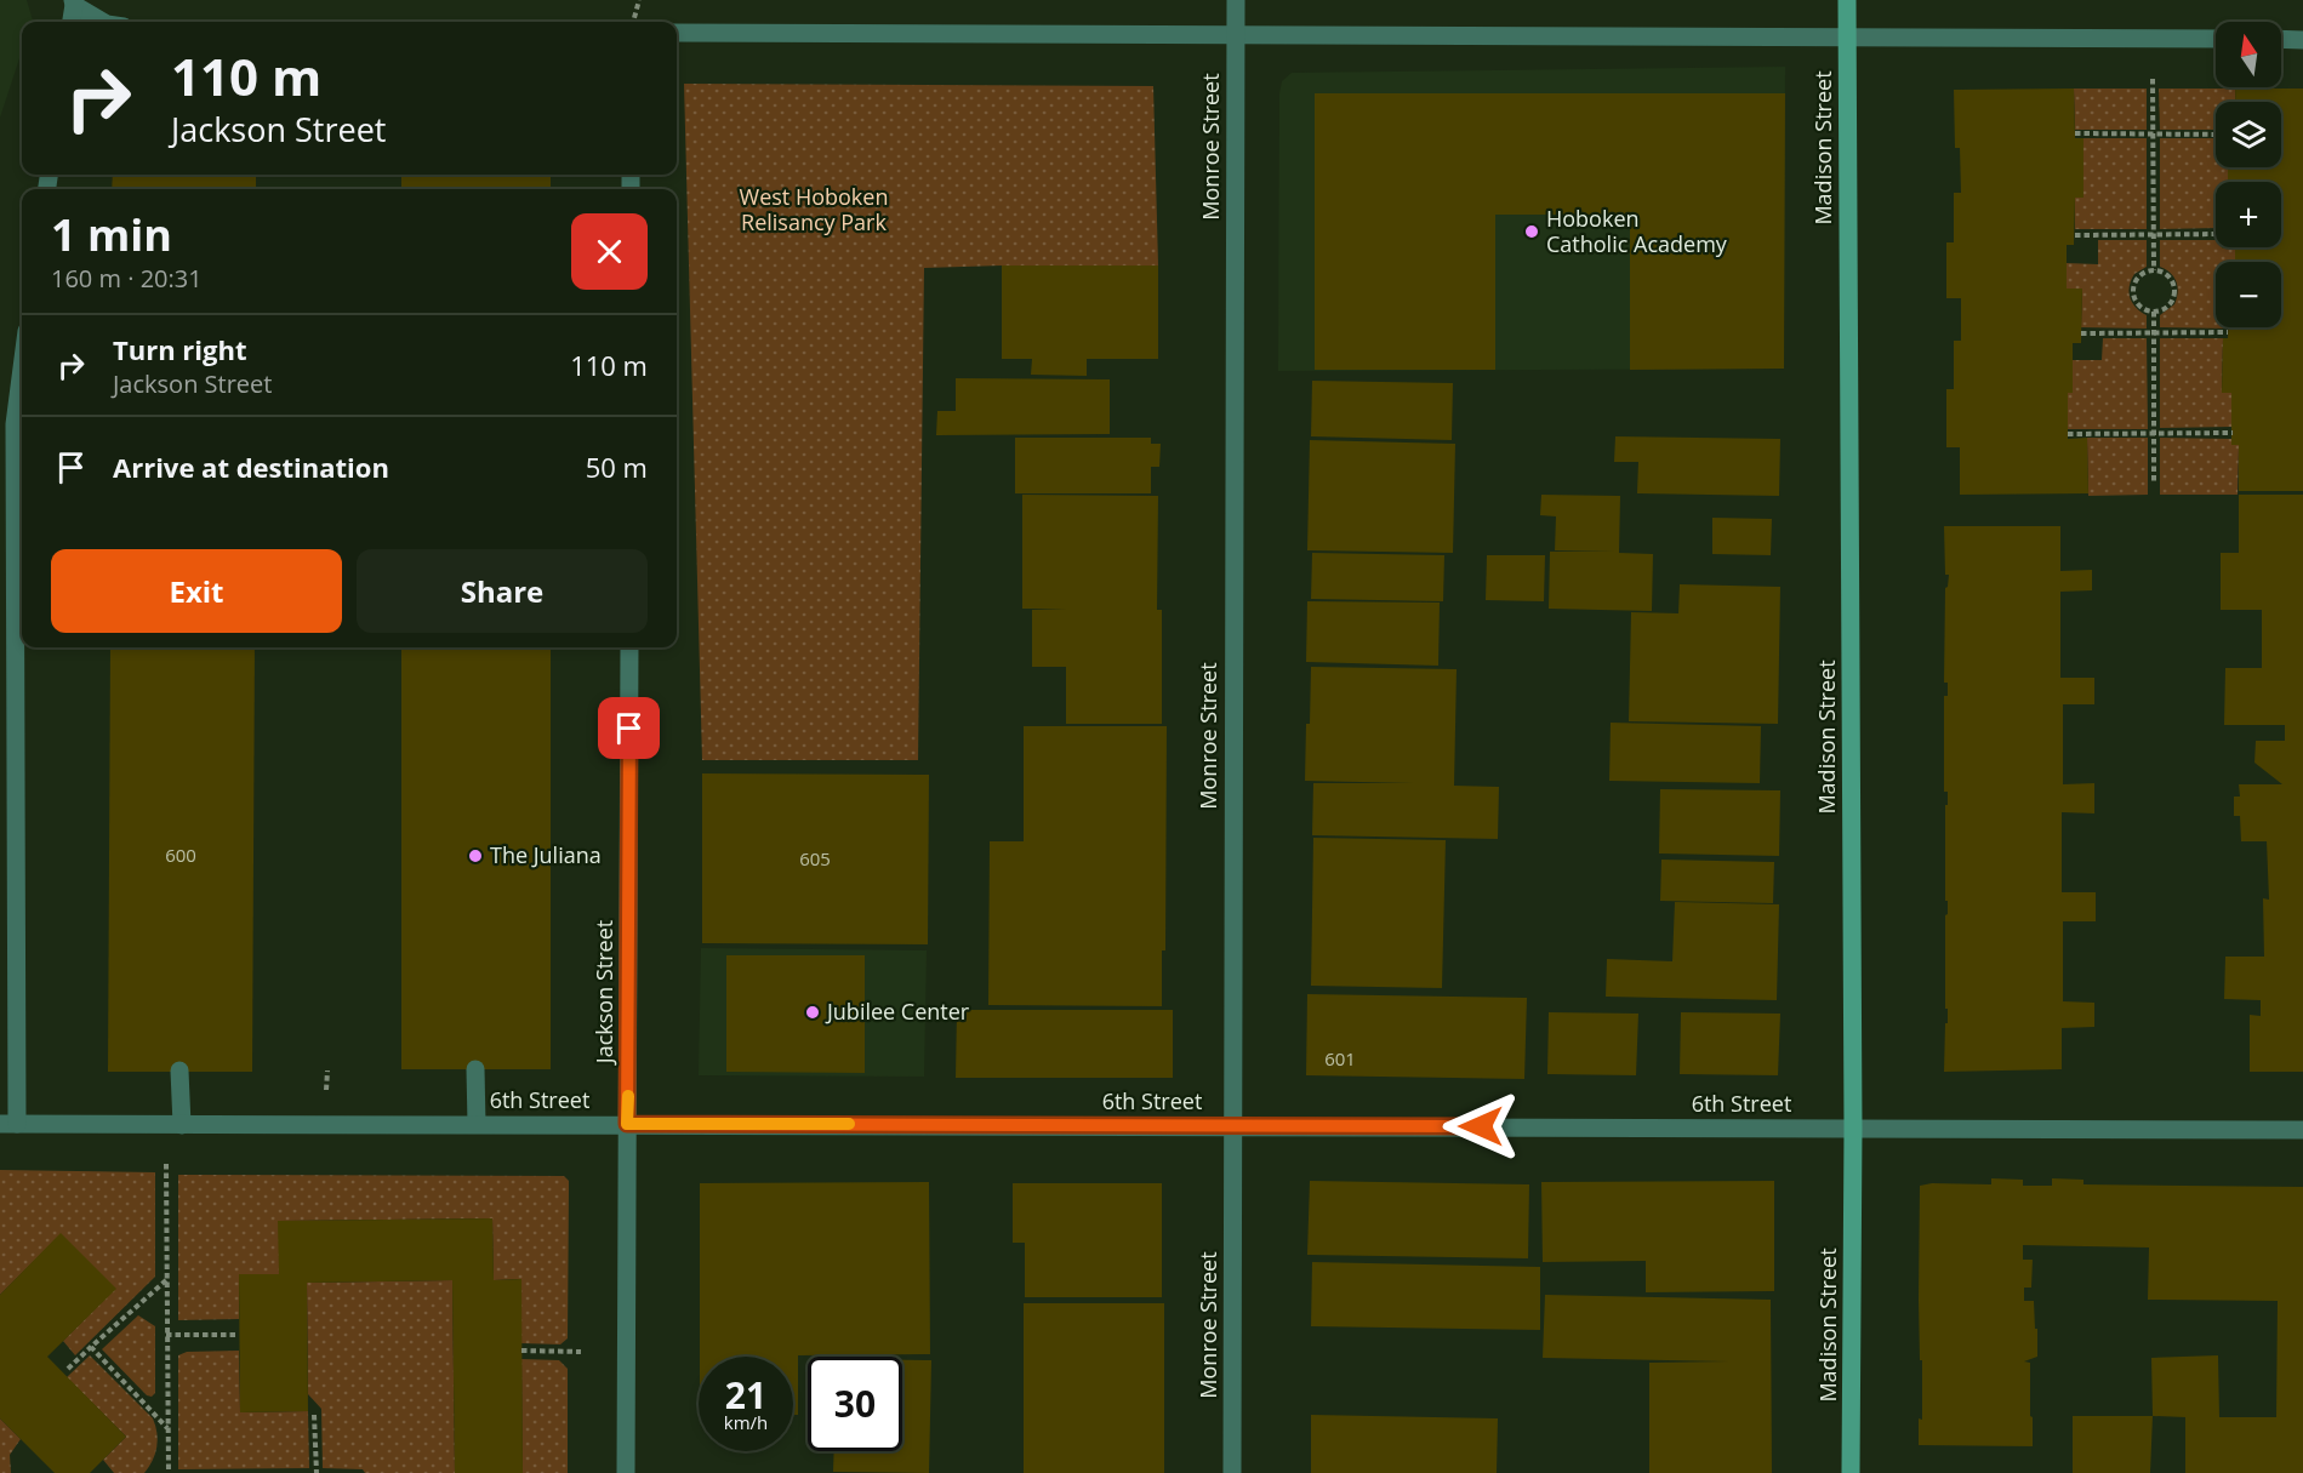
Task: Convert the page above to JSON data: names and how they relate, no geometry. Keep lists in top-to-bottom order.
{
  "streets": {
    "street": [
      "Monroe Street",
      "Madison Street",
      "Jackson Street",
      "6th Street"
    ]
  },
  "crossings": [
    ["Monroe Street", "6th Street"],
    ["Madison Street", "6th Street"],
    ["Jackson Street", "6th Street"]
  ],
  "parks": ["West Hoboken Relisancy Park"],
  "places": ["Hoboken Catholic Academy", "The Juliana", "Jubilee Center"],
  "house_numbers": ["600", "605", "601"],
  "north": "top",
  "page": {
    "map_buttons": ["+", "−"],
    "turn": ["110 m", "Jackson Street"],
    "heading": ["1 min", "160 m · 20:31"],
    "list": [
      {
        "name": "Turn right",
        "note": "Jackson Street",
        "value": "110 m"
      },
      {
        "name": "Arrive at destination",
        "value": "50 m"
      }
    ],
    "buttons": ["Exit", "Share"],
    "speed": "21 km/h",
    "limit": "30"
  }
}
